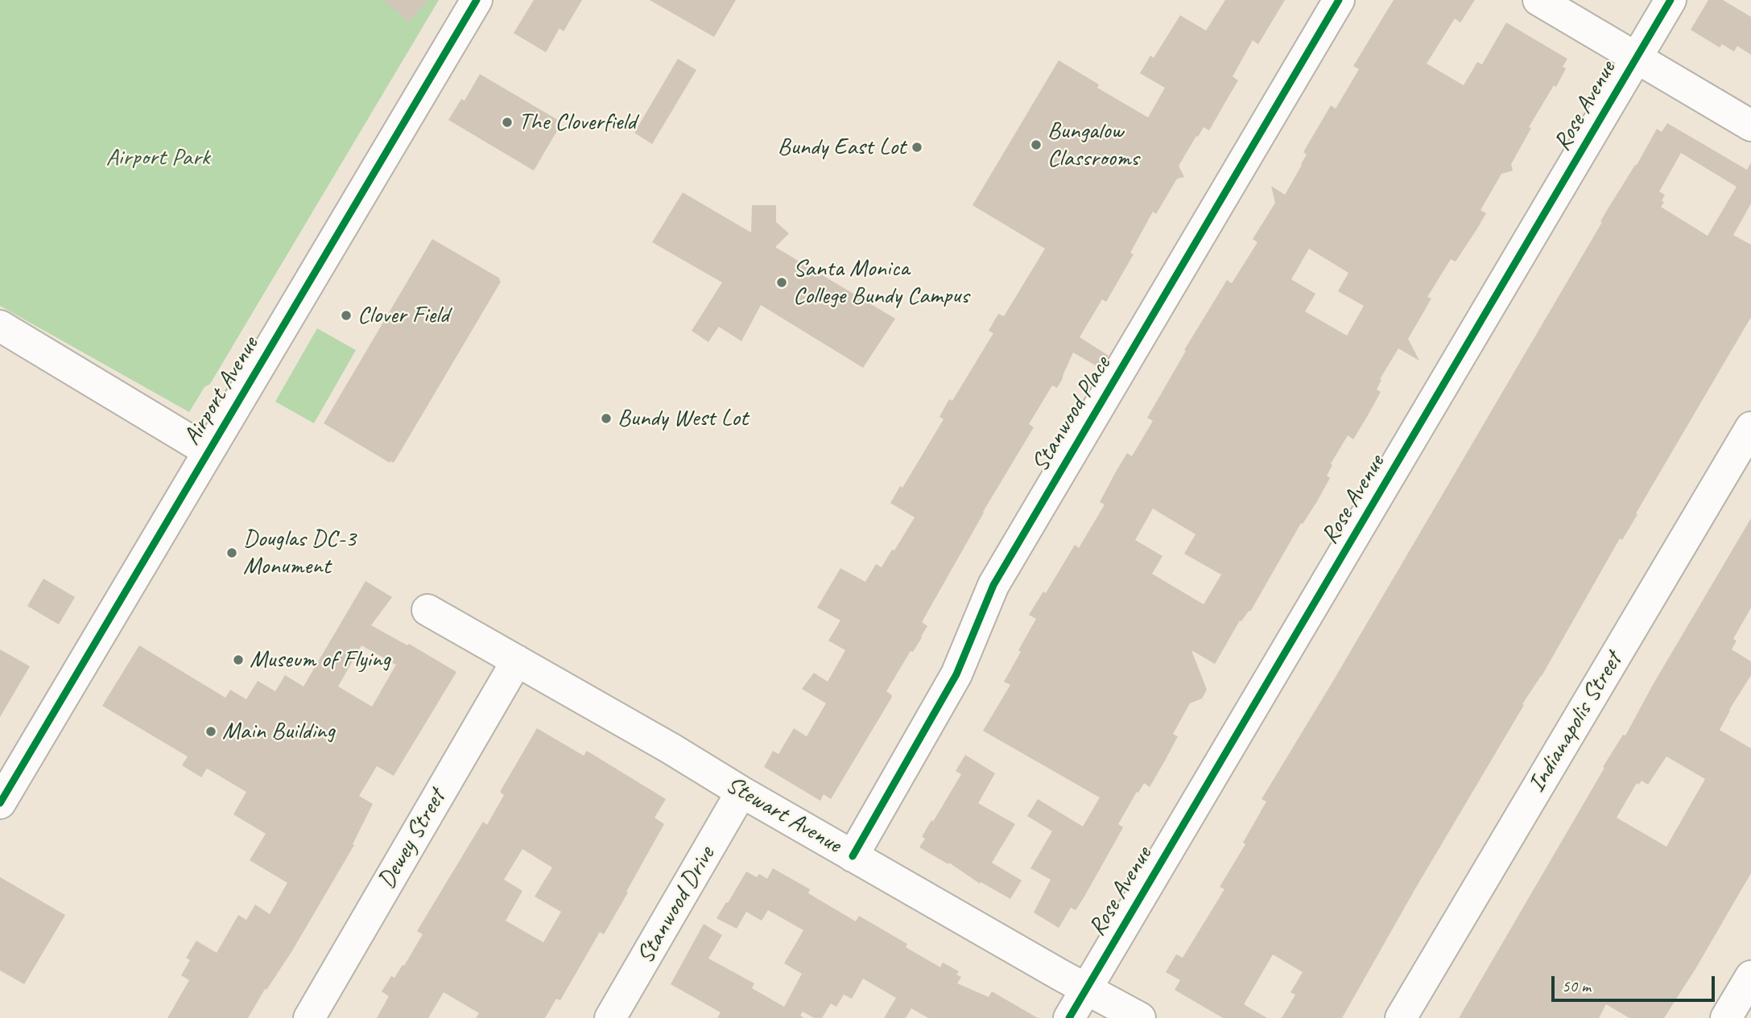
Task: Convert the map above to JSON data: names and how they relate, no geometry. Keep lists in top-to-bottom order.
{
  "streets": {
    "street": [
      "Rose Avenue",
      "Airport Avenue",
      "Stanwood Place",
      "Indianapolis Street",
      "Stewart Avenue",
      "Dewey Street",
      "Stanwood Drive"
    ]
  },
  "crossings": [
    ["Rose Avenue", "Stewart Avenue"],
    ["Stanwood Place", "Stewart Avenue"],
    ["Stewart Avenue", "Dewey Street"],
    ["Stewart Avenue", "Stanwood Drive"]
  ],
  "parks": ["Airport Park"],
  "places": [
    "The Cloverfield",
    "Bungalow Classrooms",
    "Bundy East Lot",
    "Santa Monica College Bundy Campus",
    "Clover Field",
    "Bundy West Lot",
    "Douglas DC-3 Monument",
    "Museum of Flying",
    "Main Building"
  ],
  "scale_bar": "50 m"
}
